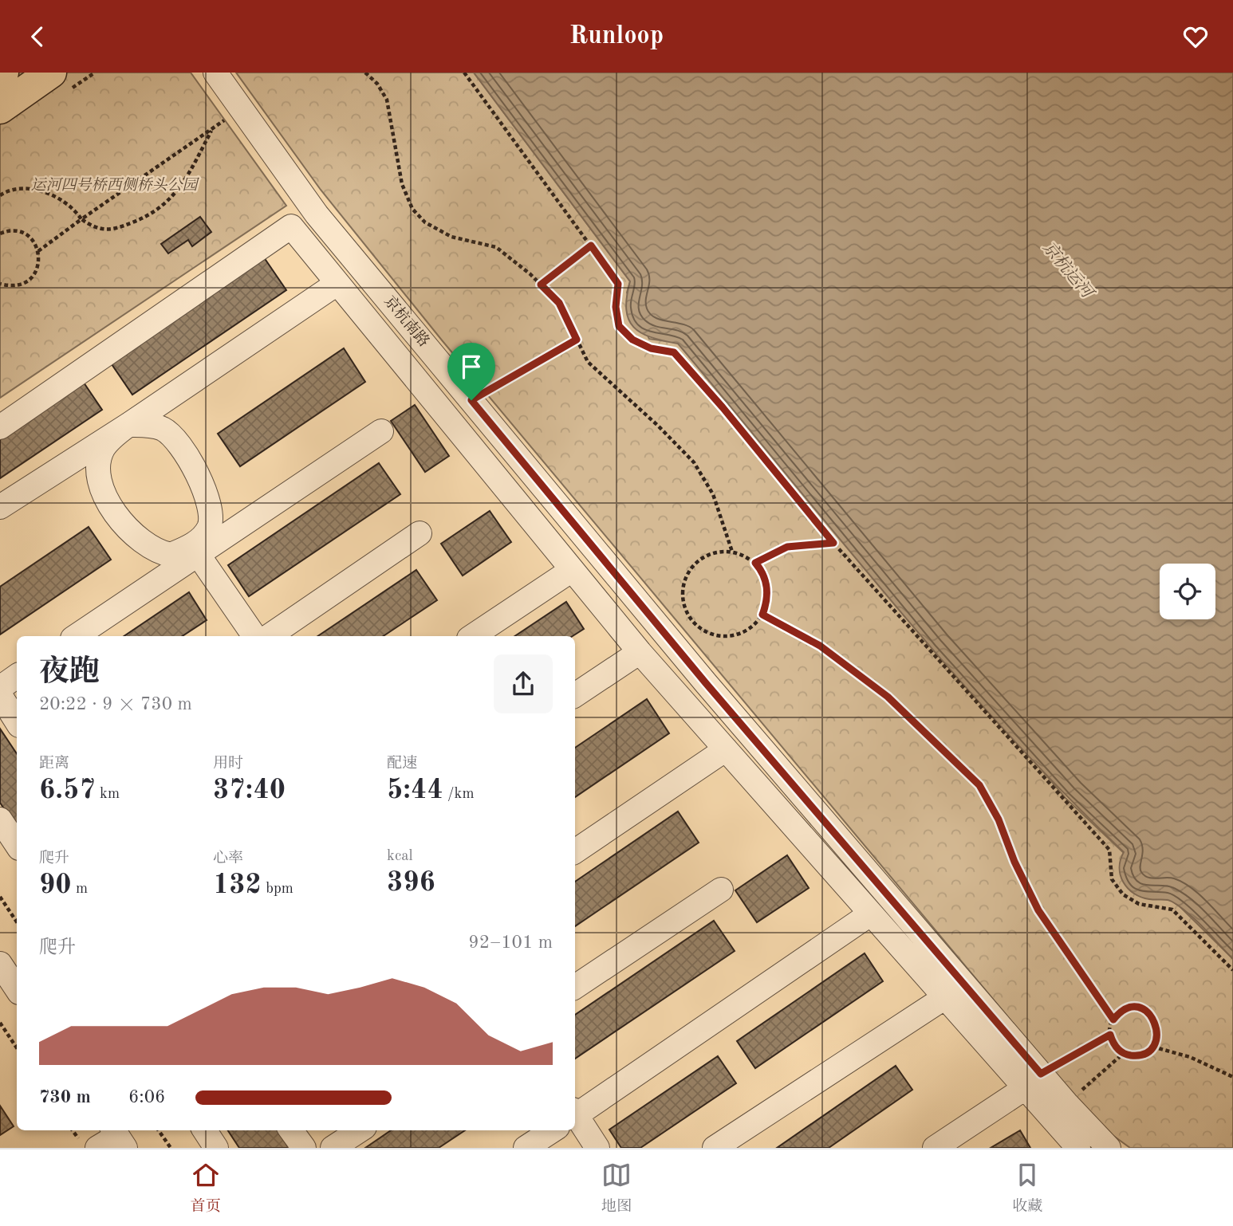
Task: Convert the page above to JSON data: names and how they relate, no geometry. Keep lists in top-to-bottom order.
{
  "streets": {
    "street": ["京杭南路"]
  },
  "water": ["京杭运河"],
  "parks": ["运河四号桥西侧桥头公园"],
  "page": {
    "header": "Runloop",
    "heading": ["夜跑", "20:22 · 9 × 730 m"],
    "stats": [
      ["距离", "6.57 km"],
      ["用时", "37:40"],
      ["配速", "5:44 /km"],
      ["爬升", "90 m"],
      ["心率", "132 bpm"],
      ["kcal", "396"]
    ],
    "chart": ["爬升", "92–101 m"],
    "list": [
      {
        "name": "730 m",
        "note": "6:06"
      }
    ],
    "tabs": ["首页", "地图", "收藏"]
  }
}
